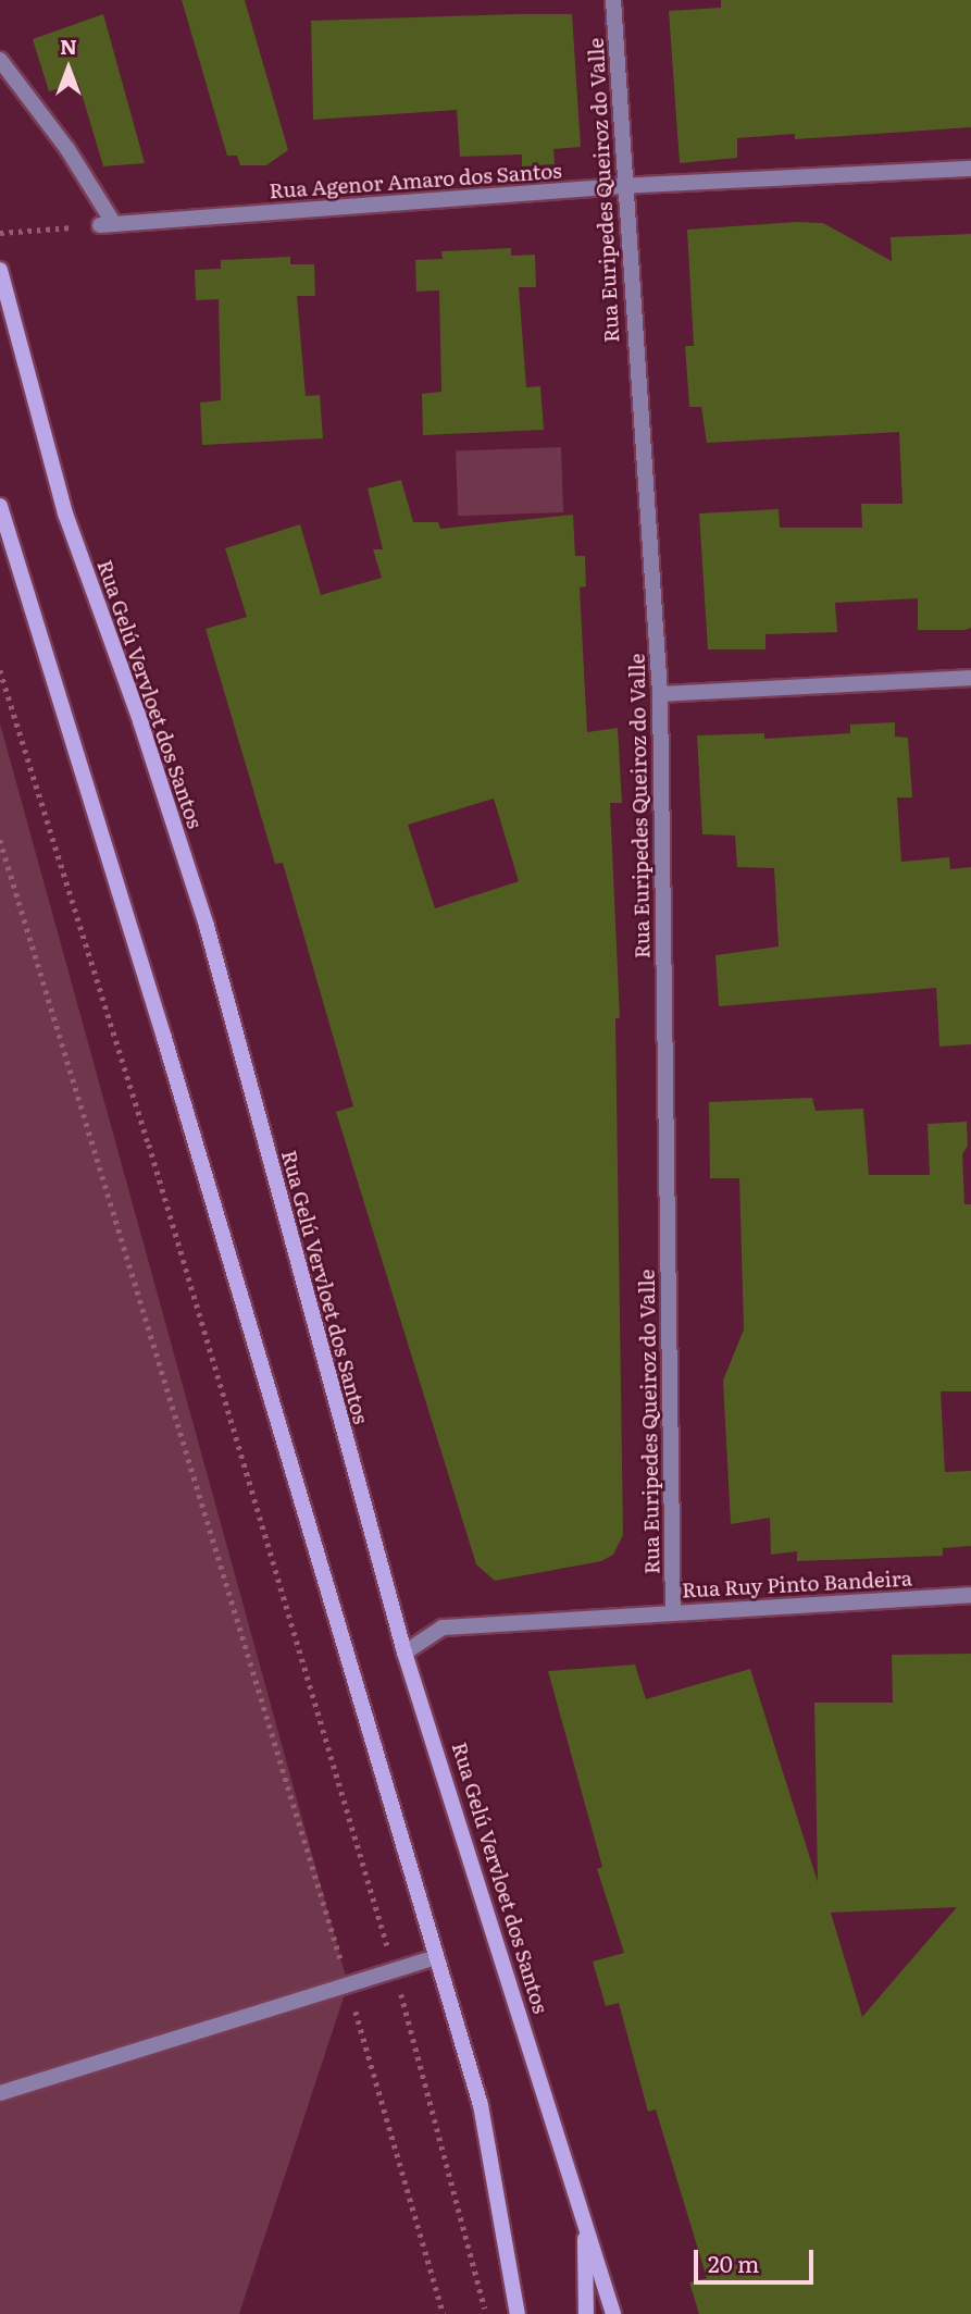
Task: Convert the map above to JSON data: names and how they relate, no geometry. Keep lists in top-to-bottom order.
{
  "streets": {
    "main road": ["Rua Gelú Vervloet dos Santos"],
    "street": ["Rua Agenor Amaro dos Santos", "Rua Euripedes Queiroz do Valle", "Rua Ruy Pinto Bandeira"]
  },
  "crossings": [
    ["Rua Agenor Amaro dos Santos", "Rua Euripedes Queiroz do Valle"],
    ["Rua Euripedes Queiroz do Valle", "Rua Ruy Pinto Bandeira"],
    ["Rua Gelú Vervloet dos Santos", "Rua Ruy Pinto Bandeira"]
  ],
  "scale_bar": "20 m",
  "north": "top"
}
